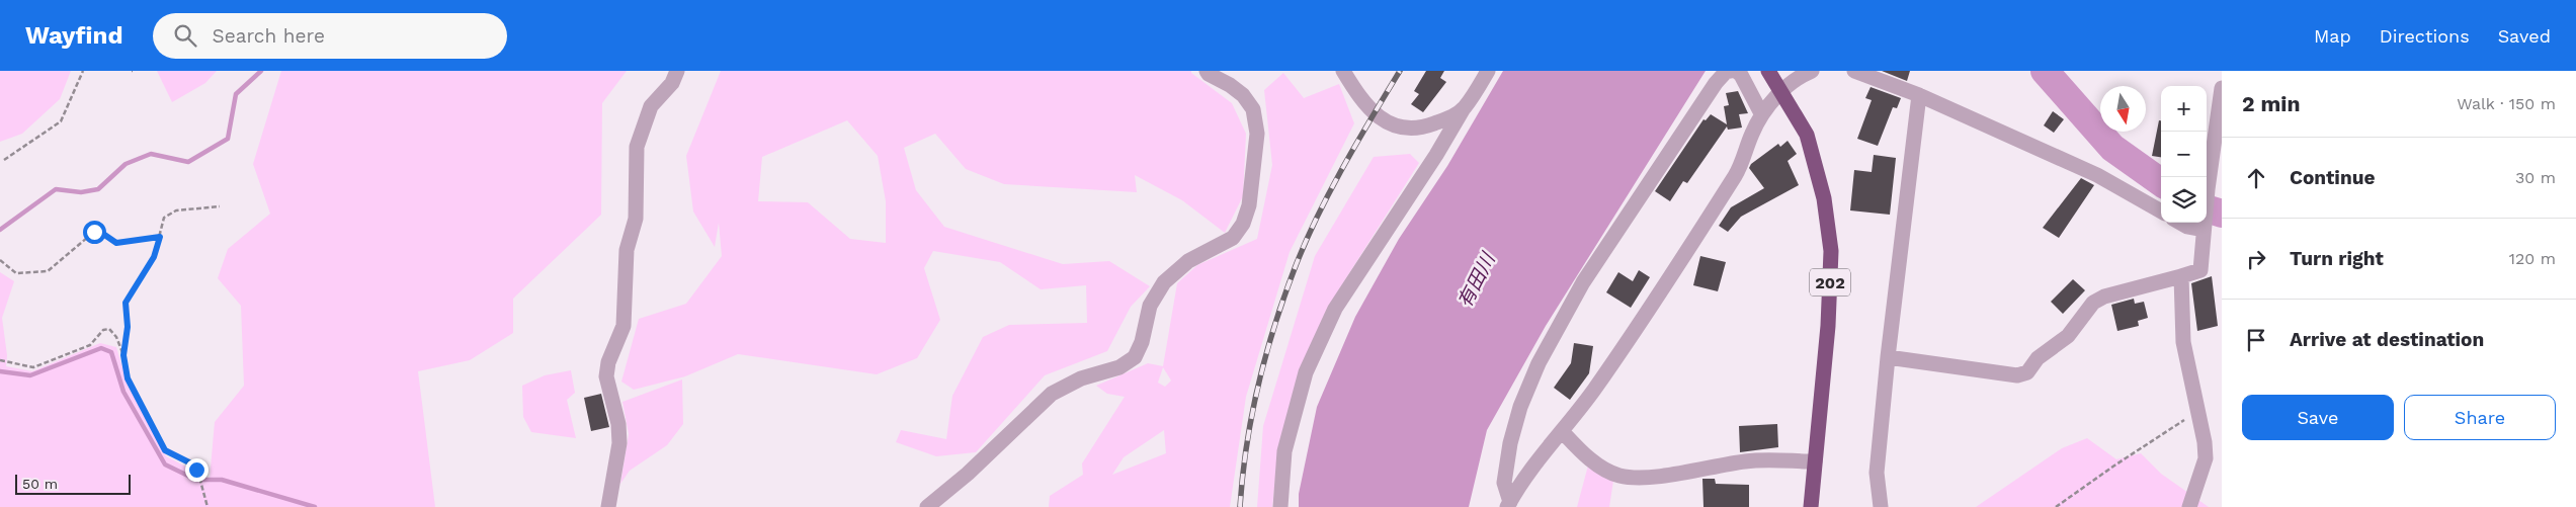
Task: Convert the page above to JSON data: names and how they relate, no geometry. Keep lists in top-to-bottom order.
{
  "streets": {
    "highway": ["202"]
  },
  "water": ["有田川"],
  "scale_bar": "50 m",
  "north": "bottom",
  "page": {
    "header": "Wayfind",
    "search": "Search here",
    "nav": ["Map", "Directions", "Saved"],
    "heading": ["2 min", "Walk · 150 m"],
    "map_buttons": ["+", "−"],
    "list": [
      ["Continue", "30 m"],
      ["Turn right", "120 m"],
      "Arrive at destination"
    ],
    "buttons": ["Save", "Share"],
    "scale": "50 m"
  }
}
